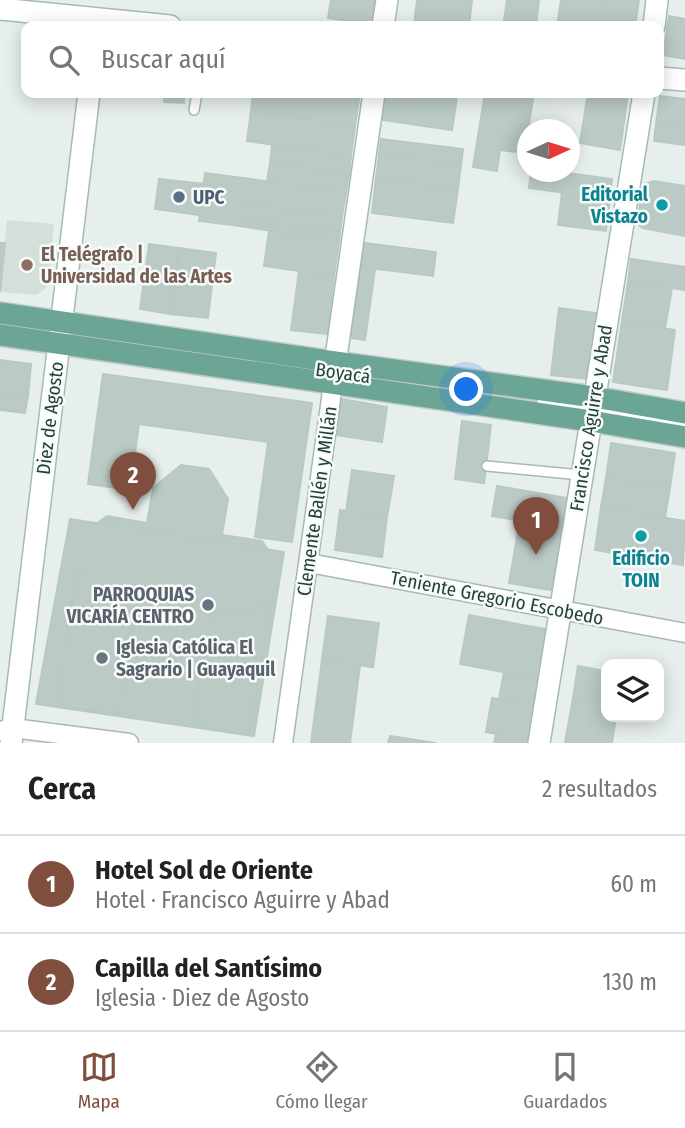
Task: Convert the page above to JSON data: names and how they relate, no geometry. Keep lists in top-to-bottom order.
{
  "streets": {
    "main road": ["Boyacá"],
    "street": [
      "Diez de Agosto",
      "Francisco Aguirre y Abad",
      "Clemente Ballén y Millán",
      "Teniente Gregorio Escobedo"
    ]
  },
  "crossings": [
    ["Boyacá", "Diez de Agosto"],
    ["Boyacá", "Francisco Aguirre y Abad"],
    ["Boyacá", "Clemente Ballén y Millán"],
    ["Francisco Aguirre y Abad", "Teniente Gregorio Escobedo"],
    ["Clemente Ballén y Millán", "Teniente Gregorio Escobedo"]
  ],
  "places": [
    "UPC",
    "Editorial Vistazo",
    "El Telégrafo | Universidad de las Artes",
    "Edificio TOIN",
    "PARROQUIAS VICARÍA CENTRO",
    "Iglesia Católica El Sagrario | Guayaquil"
  ],
  "north": "right",
  "page": {
    "search": "Buscar aquí",
    "pins": ["2", "1"],
    "heading": ["Cerca", "2 resultados"],
    "list": [
      {
        "mark": "1",
        "name": "Hotel Sol de Oriente",
        "note": "Hotel · Francisco Aguirre y Abad",
        "value": "60 m"
      },
      {
        "mark": "2",
        "name": "Capilla del Santísimo",
        "note": "Iglesia · Diez de Agosto",
        "value": "130 m"
      }
    ],
    "nav": ["Mapa", "Cómo llegar", "Guardados"]
  }
}
